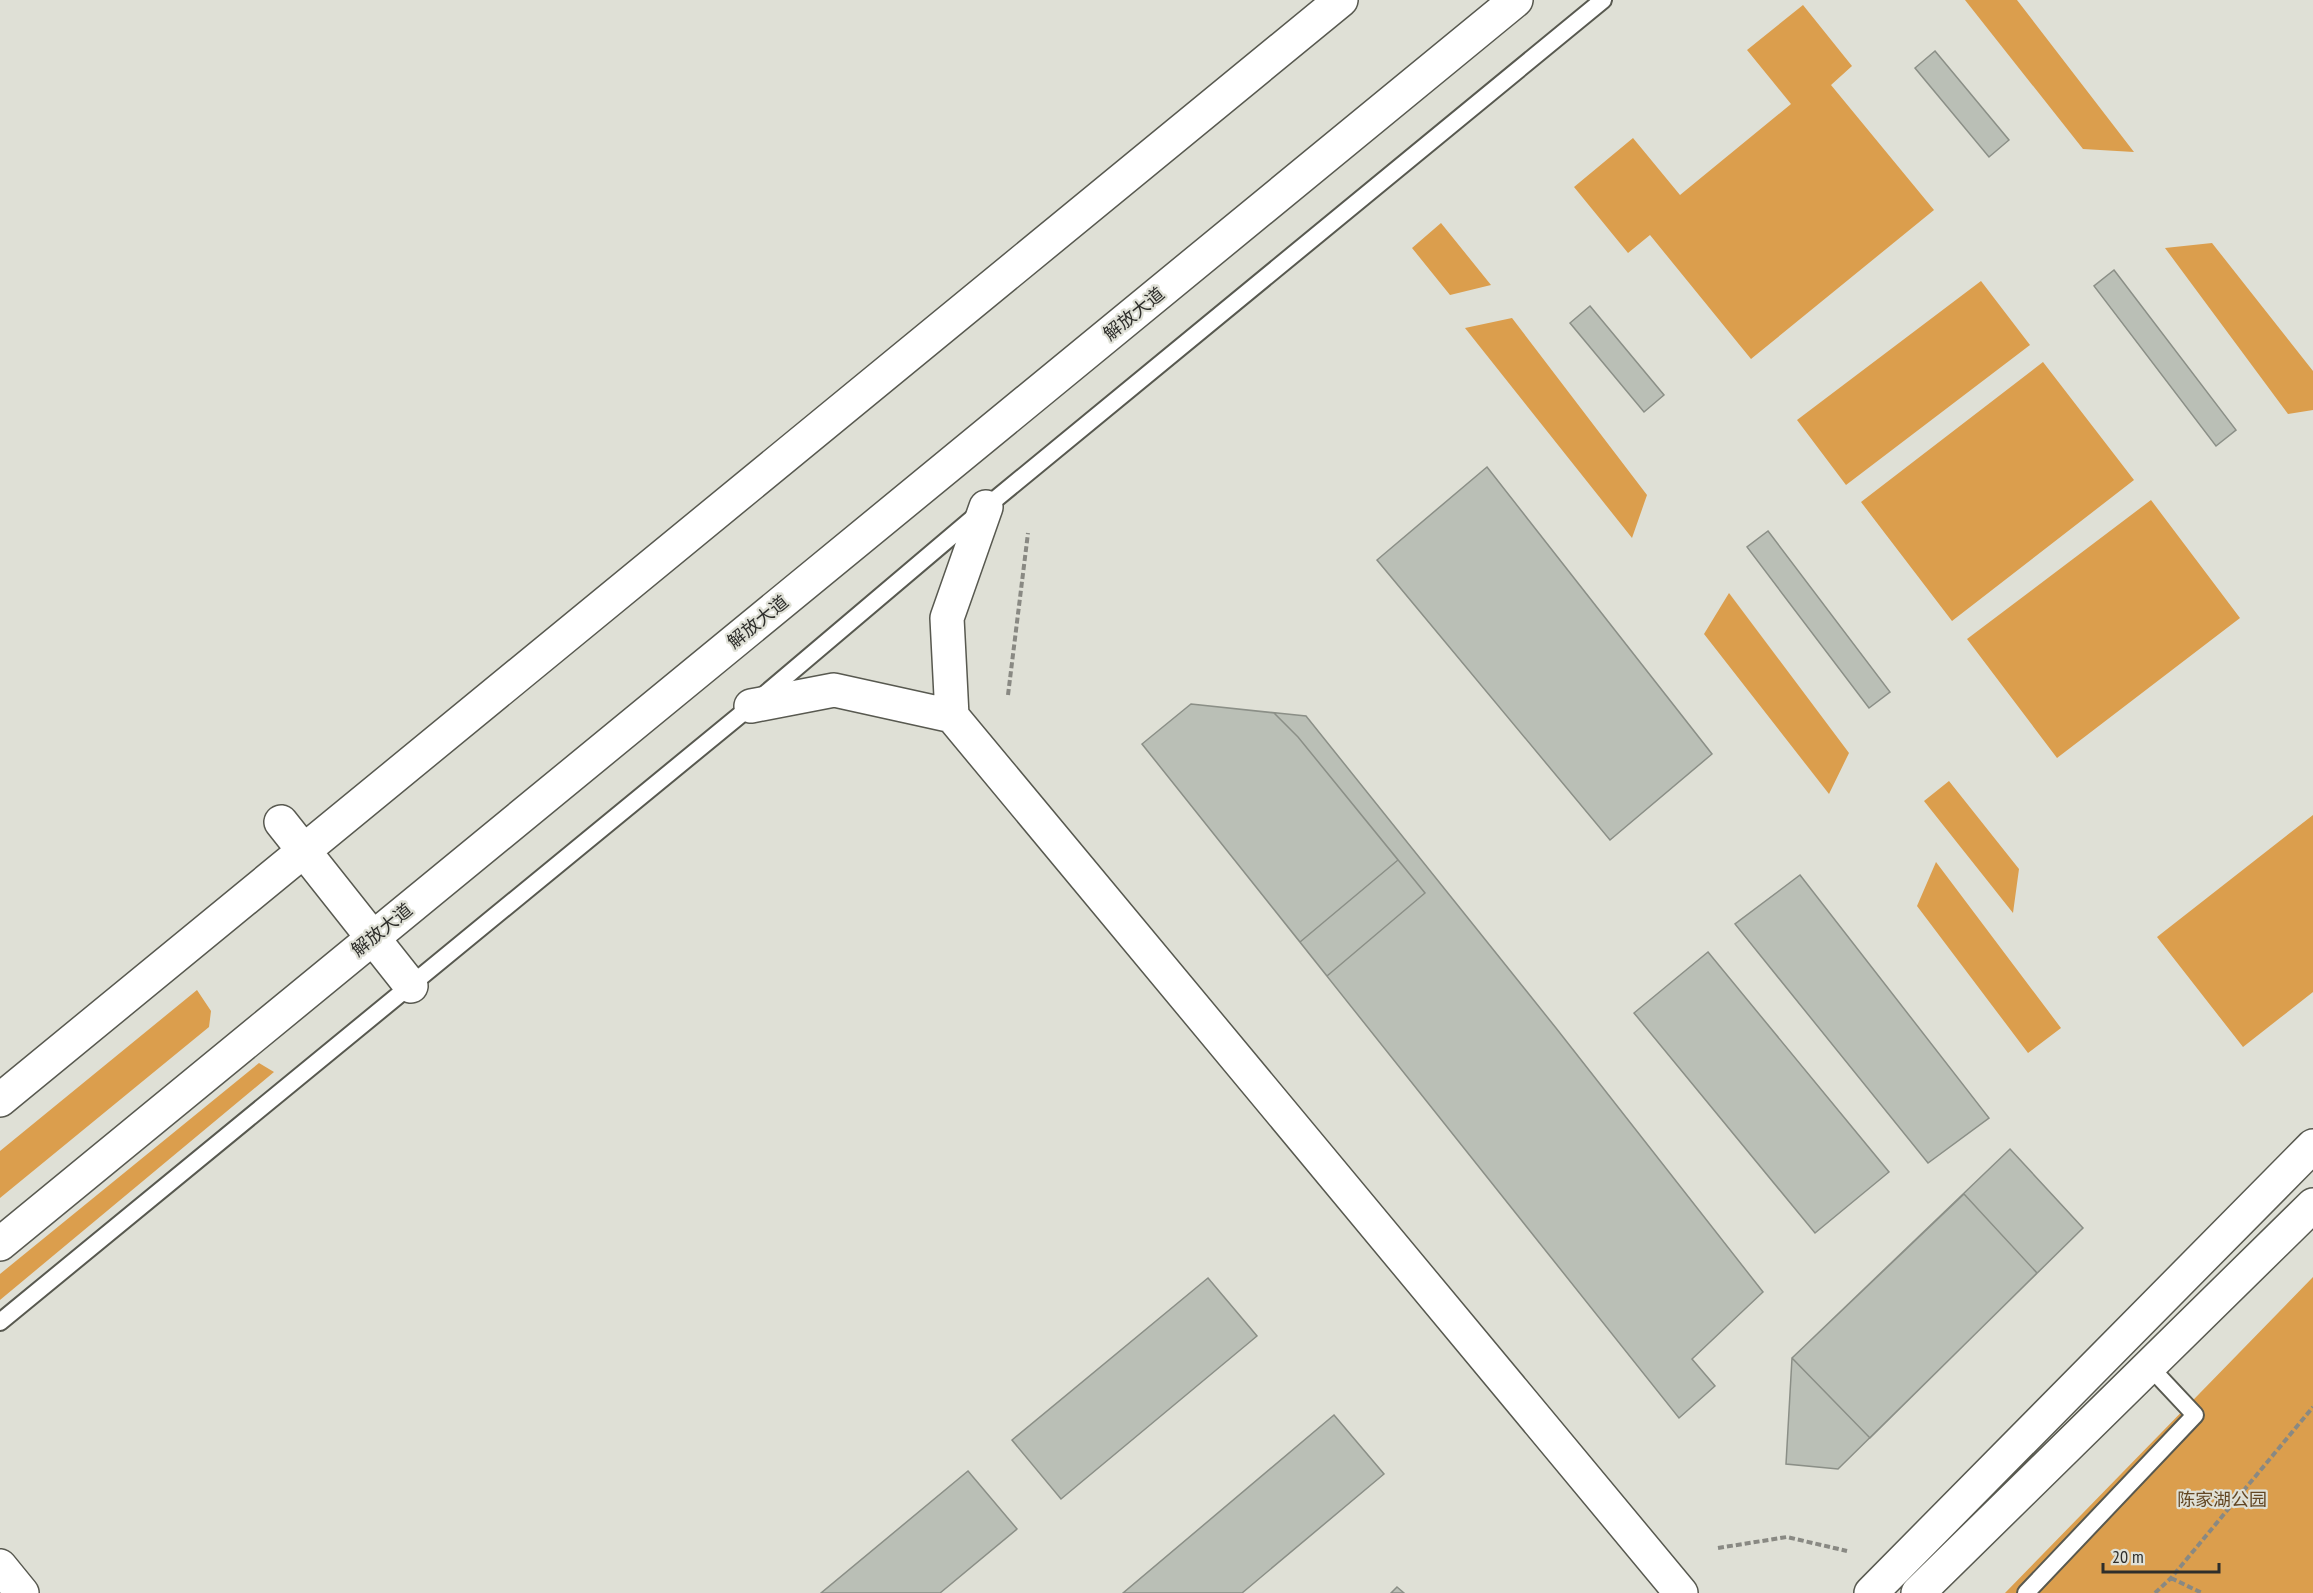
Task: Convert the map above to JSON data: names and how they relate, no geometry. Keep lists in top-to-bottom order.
{
  "streets": {
    "main road": ["解放大道"]
  },
  "parks": ["陈家湖公园"],
  "scale_bar": "20 m"
}
